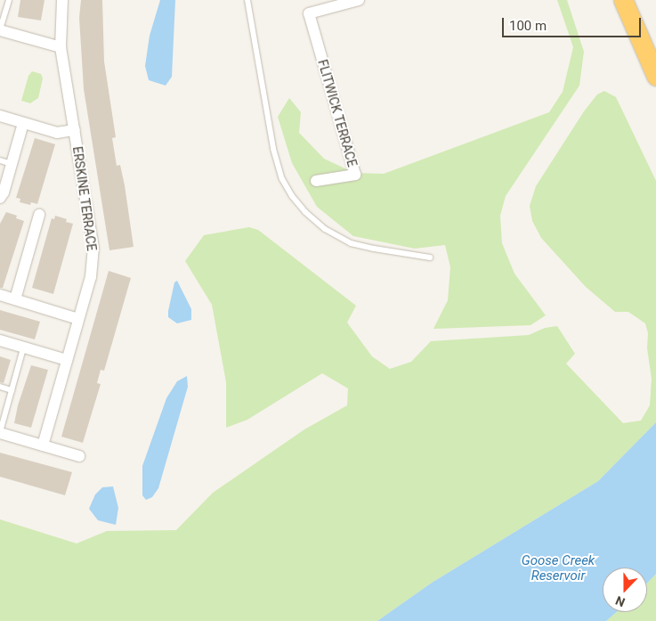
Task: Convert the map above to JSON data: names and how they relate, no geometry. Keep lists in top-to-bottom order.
{
  "streets": {
    "street": ["FLITWICK TERRACE", "ERSKINE TERRACE"]
  },
  "water": ["Goose Creek Reservoir"],
  "scale_bar": "100 m",
  "north": "bottom"
}
